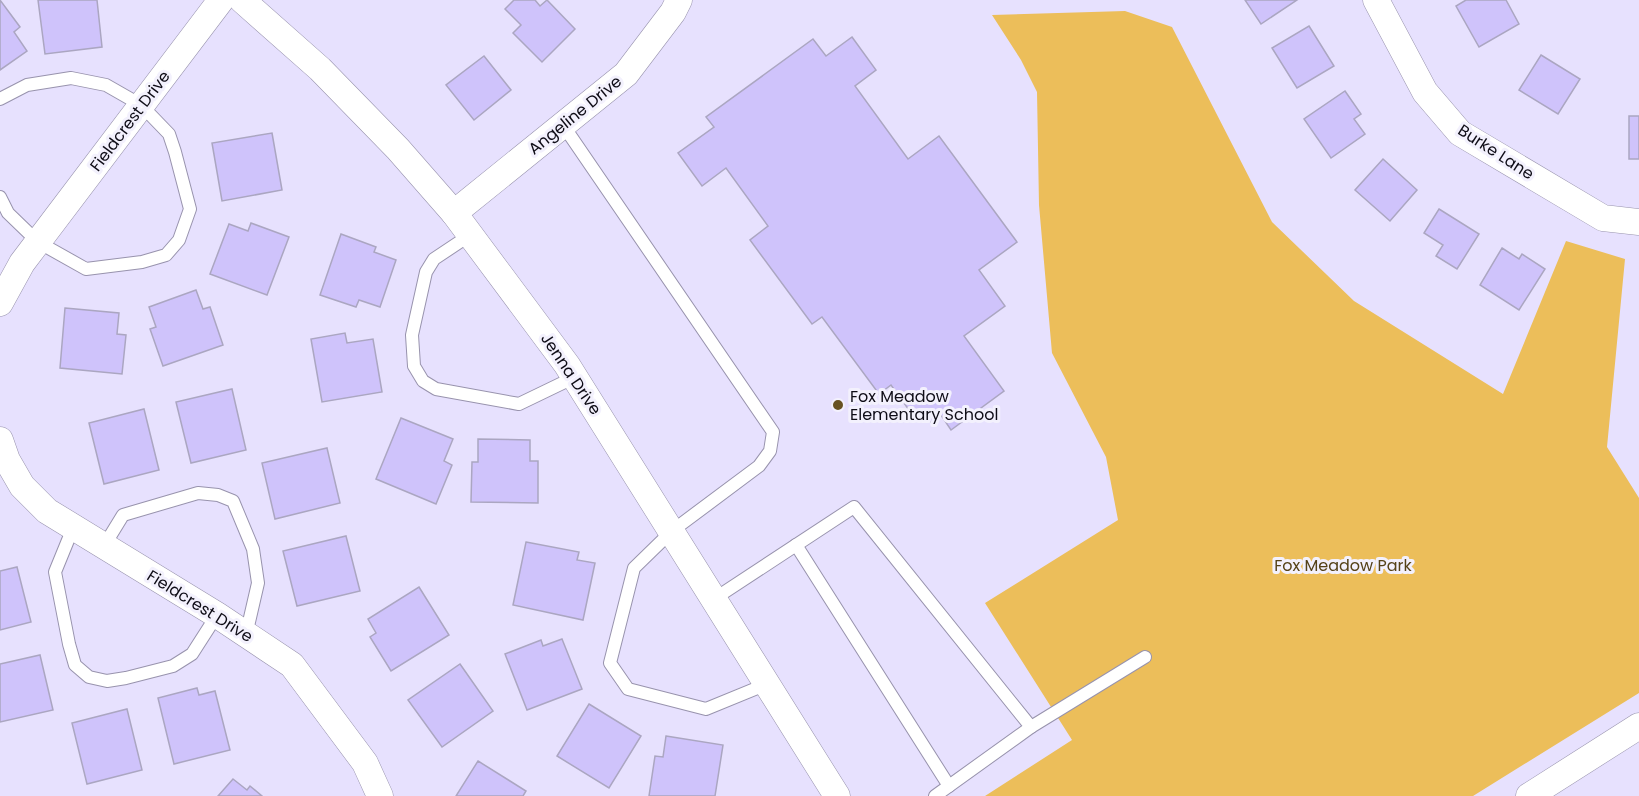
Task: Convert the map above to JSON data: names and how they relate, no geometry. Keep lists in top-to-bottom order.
{
  "streets": {
    "street": [
      "Angeline Drive",
      "Fieldcrest Drive",
      "Burke Lane",
      "Jenna Drive"
    ]
  },
  "crossings": [
    ["Angeline Drive", "Jenna Drive"]
  ],
  "parks": ["Fox Meadow Park"],
  "places": ["Fox Meadow Elementary School"]
}
